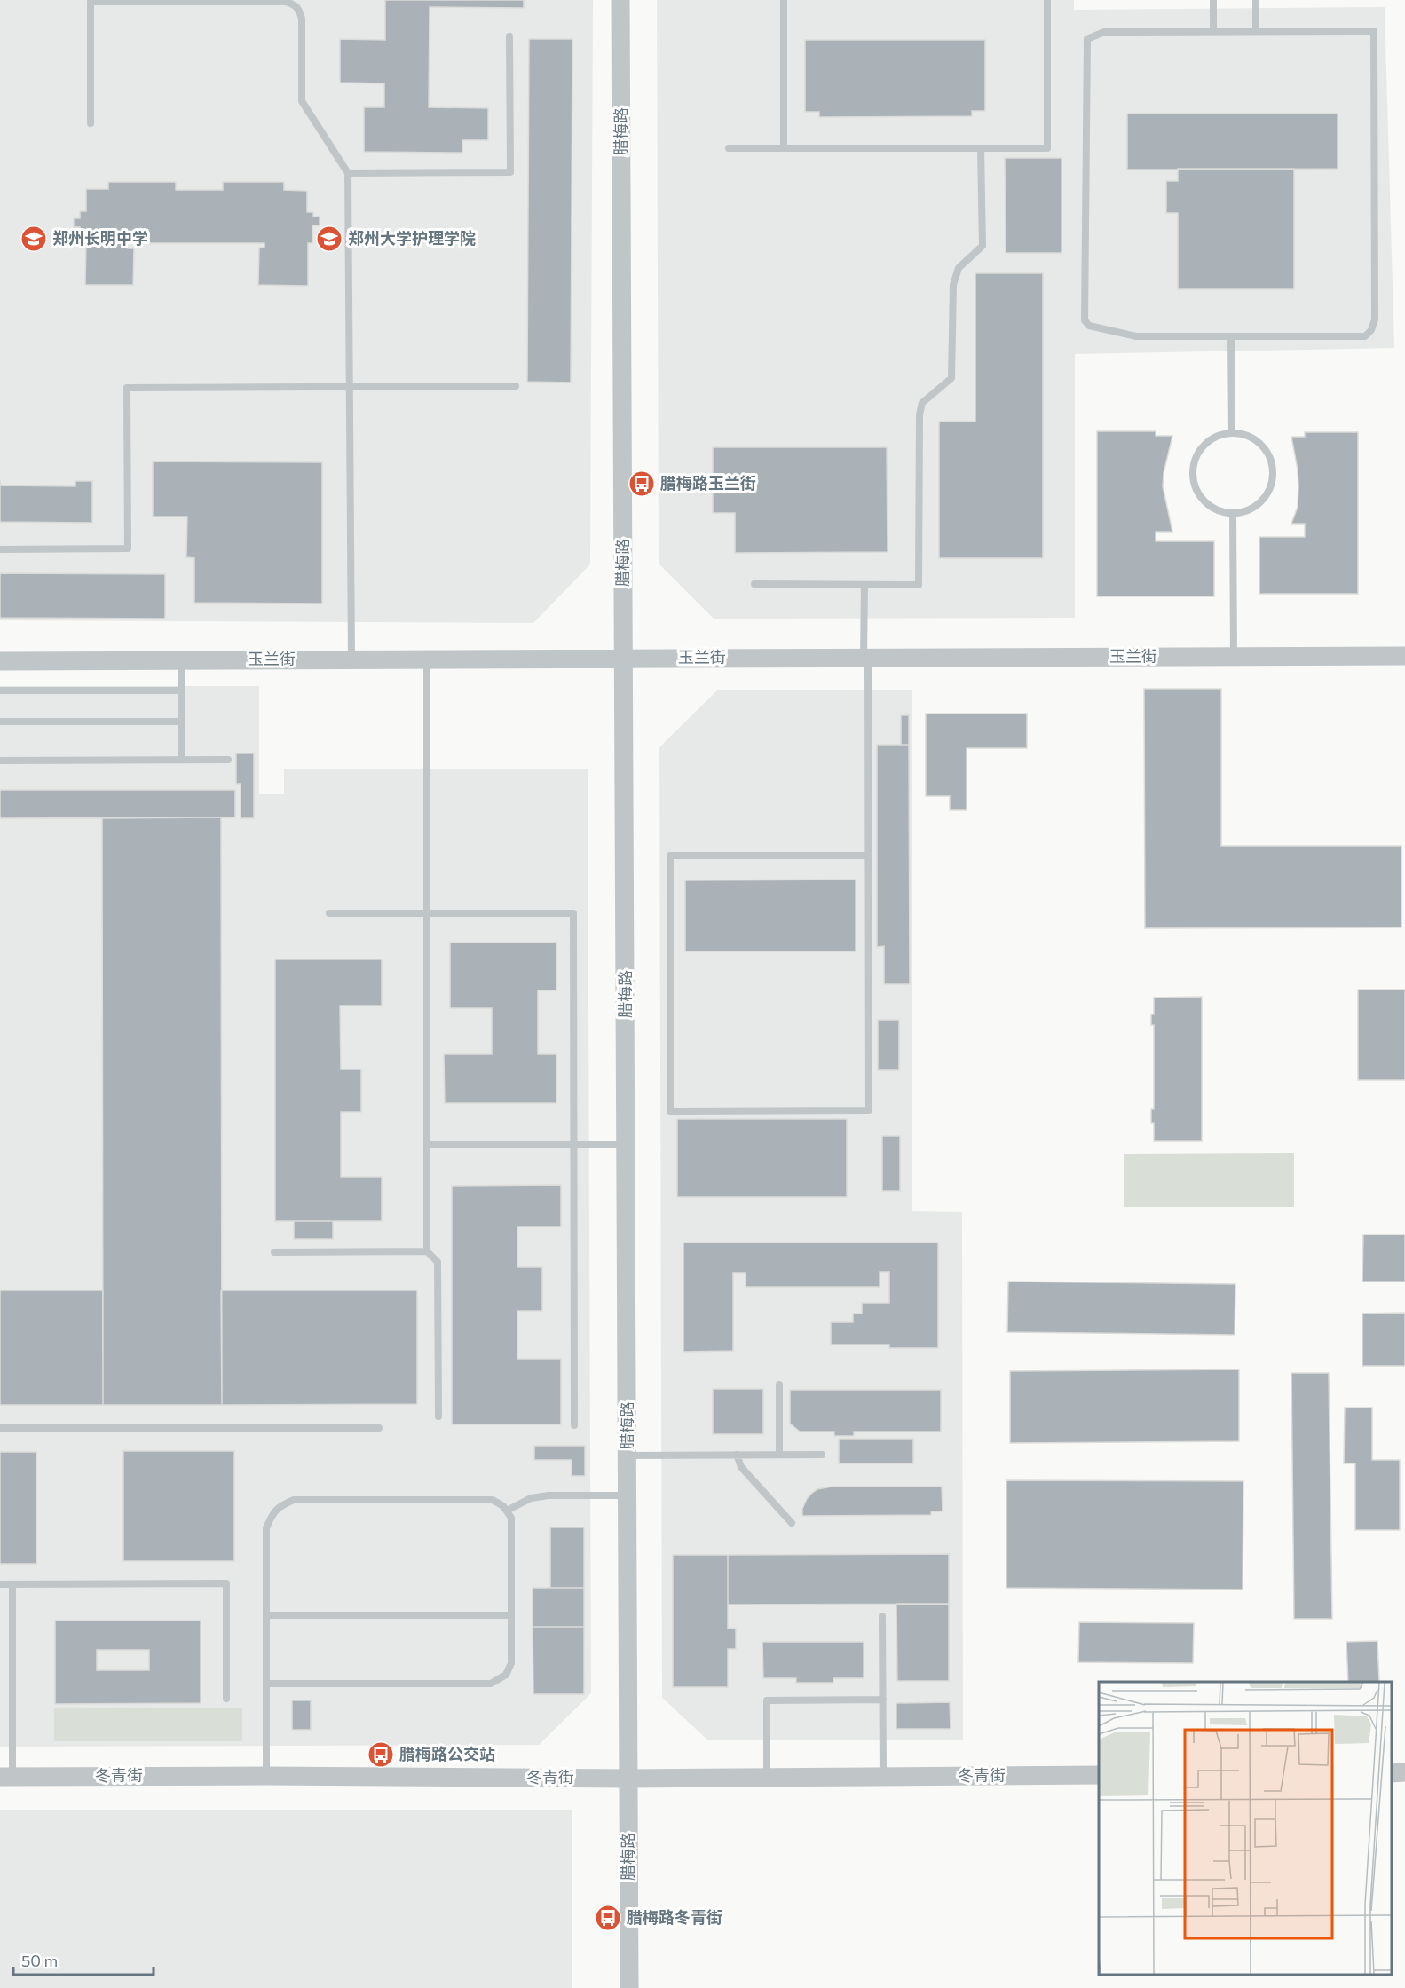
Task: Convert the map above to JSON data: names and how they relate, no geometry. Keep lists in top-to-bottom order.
{
  "streets": {
    "street": ["腊梅路", "玉兰街", "冬青街"]
  },
  "crossings": [
    ["腊梅路", "玉兰街"],
    ["腊梅路", "冬青街"]
  ],
  "places": {
    "school or university": ["郑州长明中学", "郑州大学护理学院"],
    "bus stop": ["腊梅路玉兰街", "腊梅路公交站", "腊梅路冬青街"]
  },
  "scale_bar": "50 m"
}
